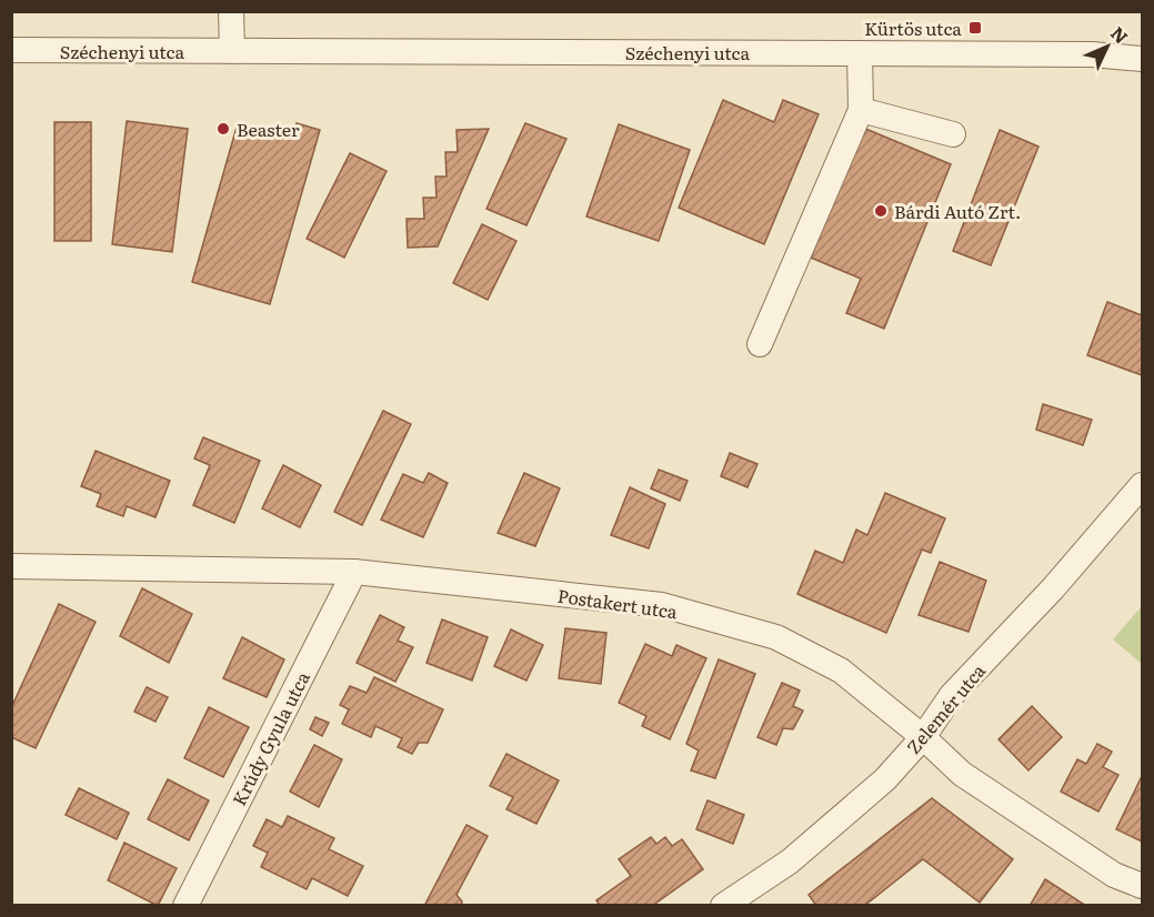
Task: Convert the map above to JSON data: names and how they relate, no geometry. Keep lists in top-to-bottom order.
{
  "streets": {
    "street": [
      "Széchenyi utca",
      "Postakert utca",
      "Zelemér utca",
      "Krúdy Gyula utca"
    ]
  },
  "crossings": [
    ["Postakert utca", "Zelemér utca"],
    ["Postakert utca", "Krúdy Gyula utca"]
  ],
  "places": {
    "transit": ["Kürtös utca"],
    "other": ["Beaster", "Bárdi Autó Zrt."]
  },
  "north": "top right"
}
